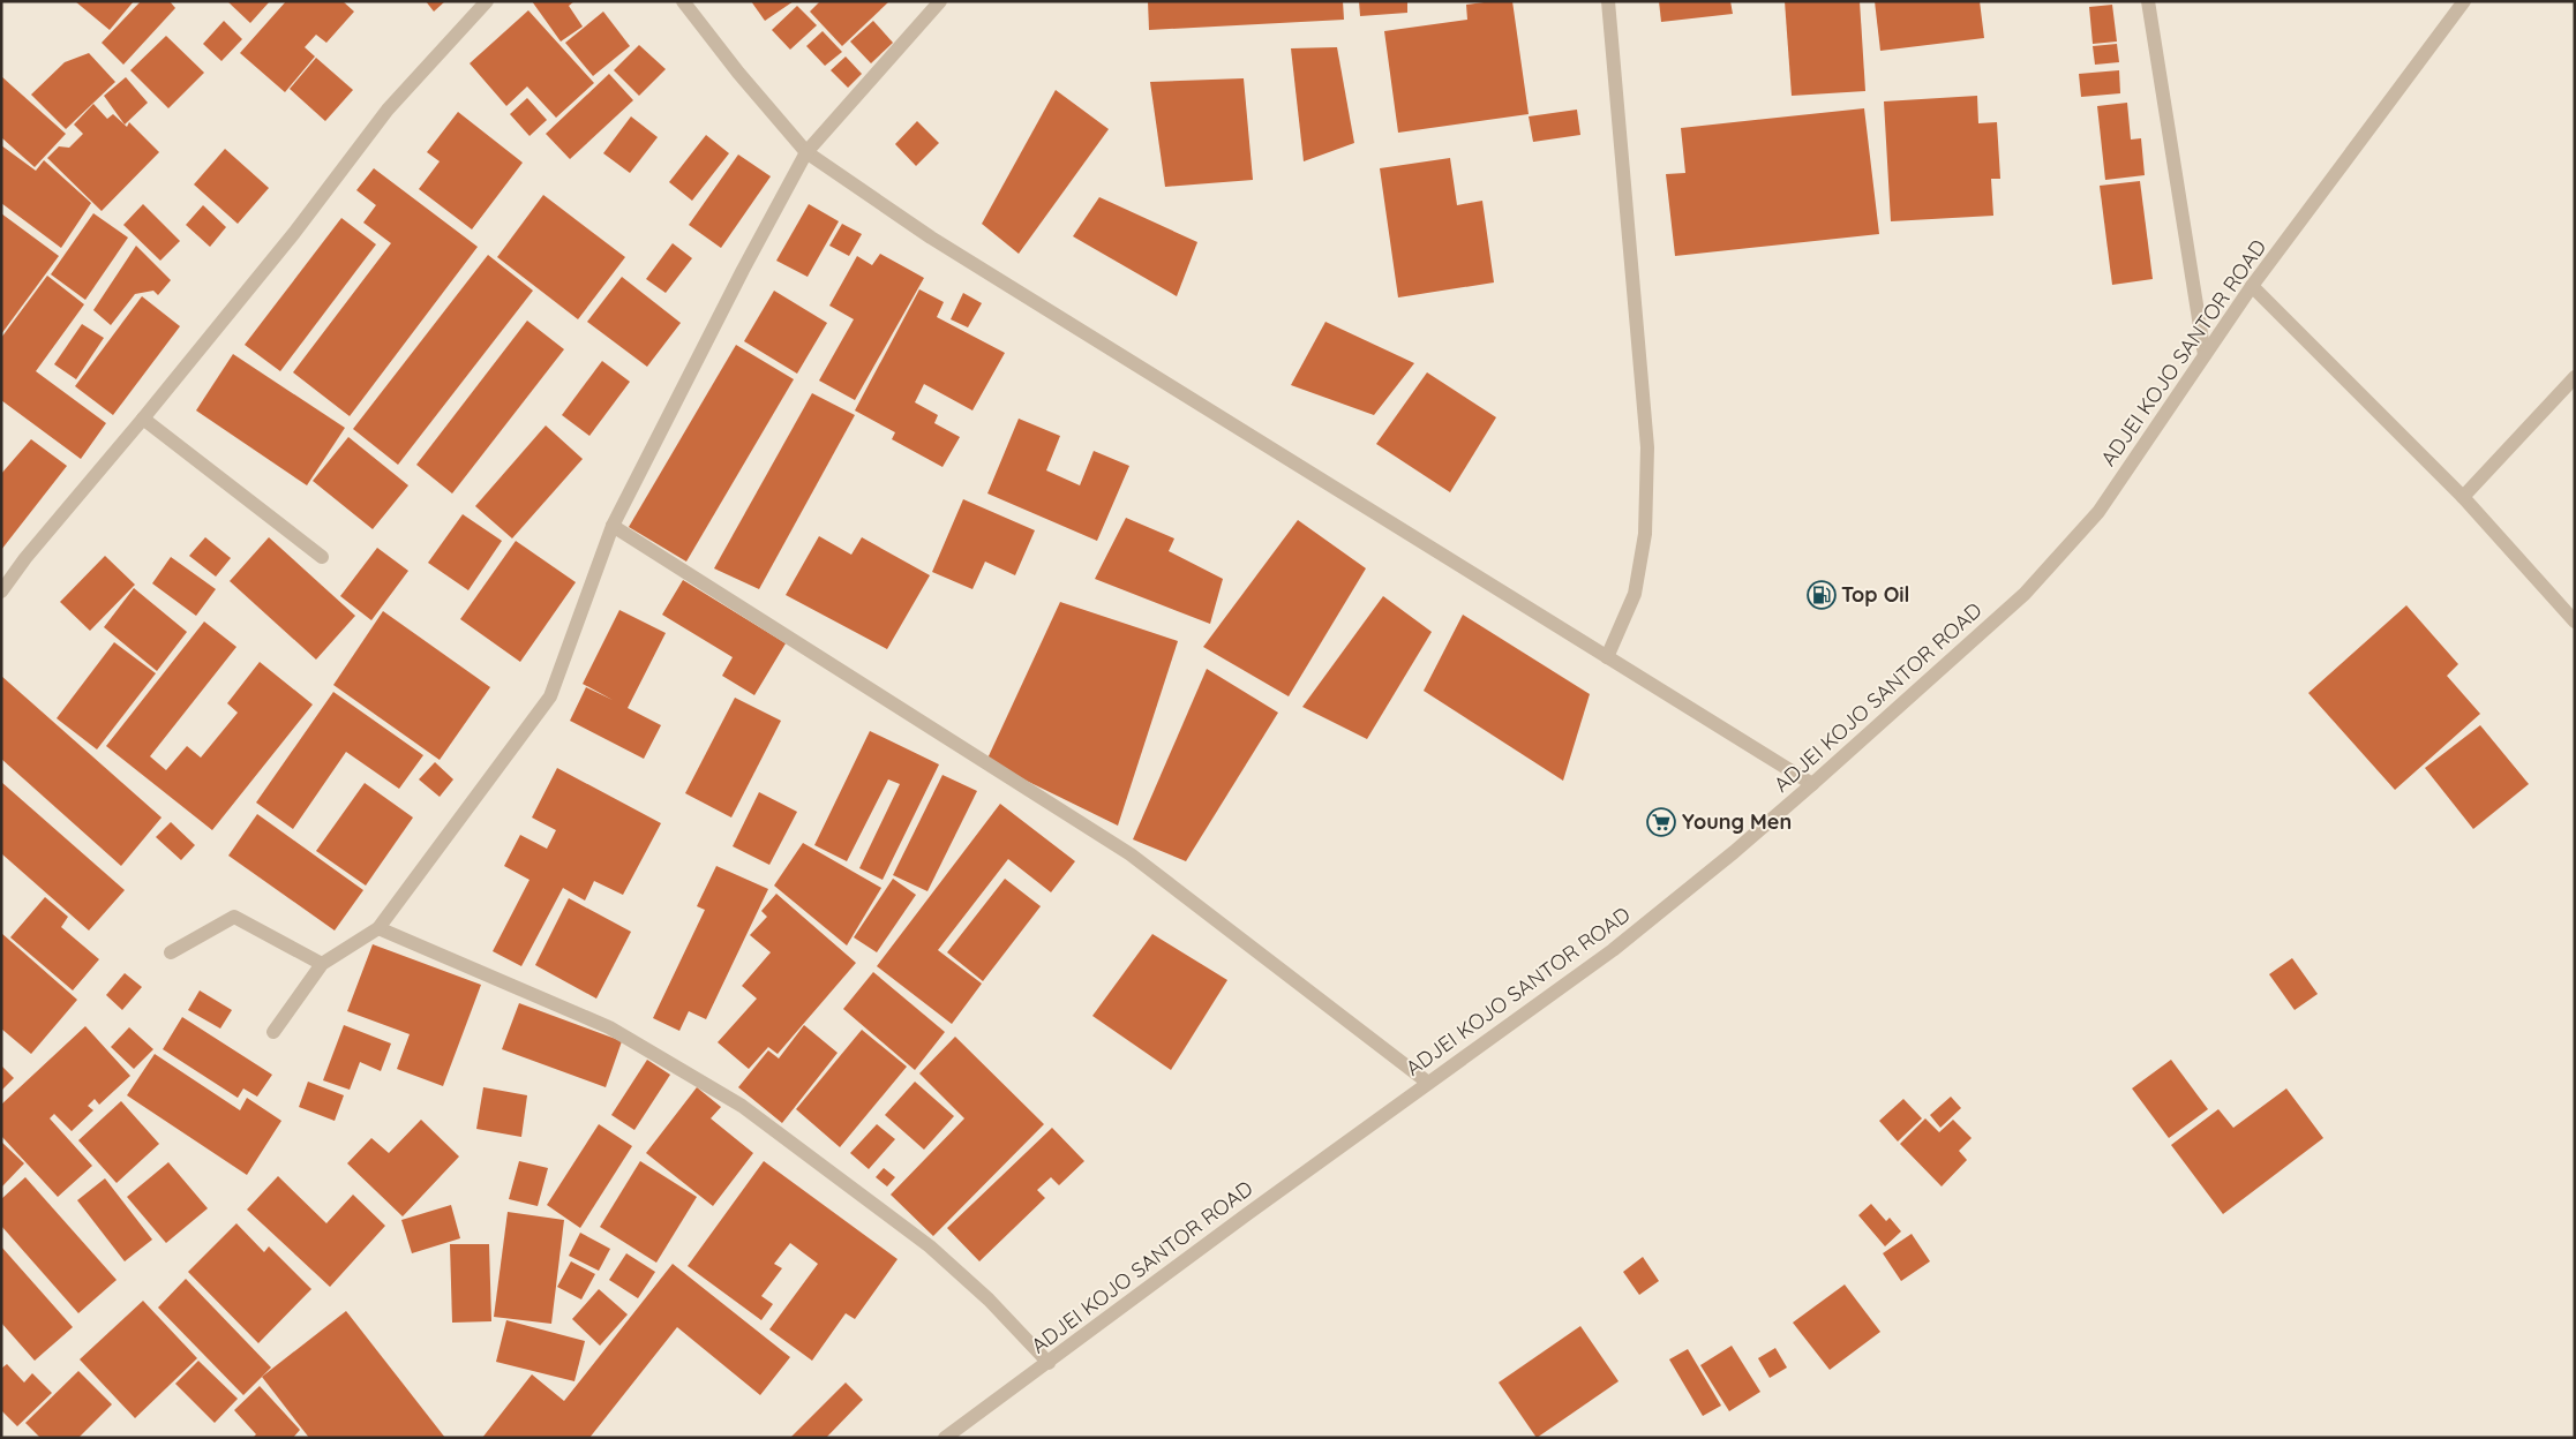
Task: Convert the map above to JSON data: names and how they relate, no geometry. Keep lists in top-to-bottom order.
{
  "streets": {
    "street": ["ADJEI KOJO SANTOR ROAD"]
  },
  "places": {
    "fuel station": ["Top Oil"],
    "supermarket": ["Young Men"]
  }
}
